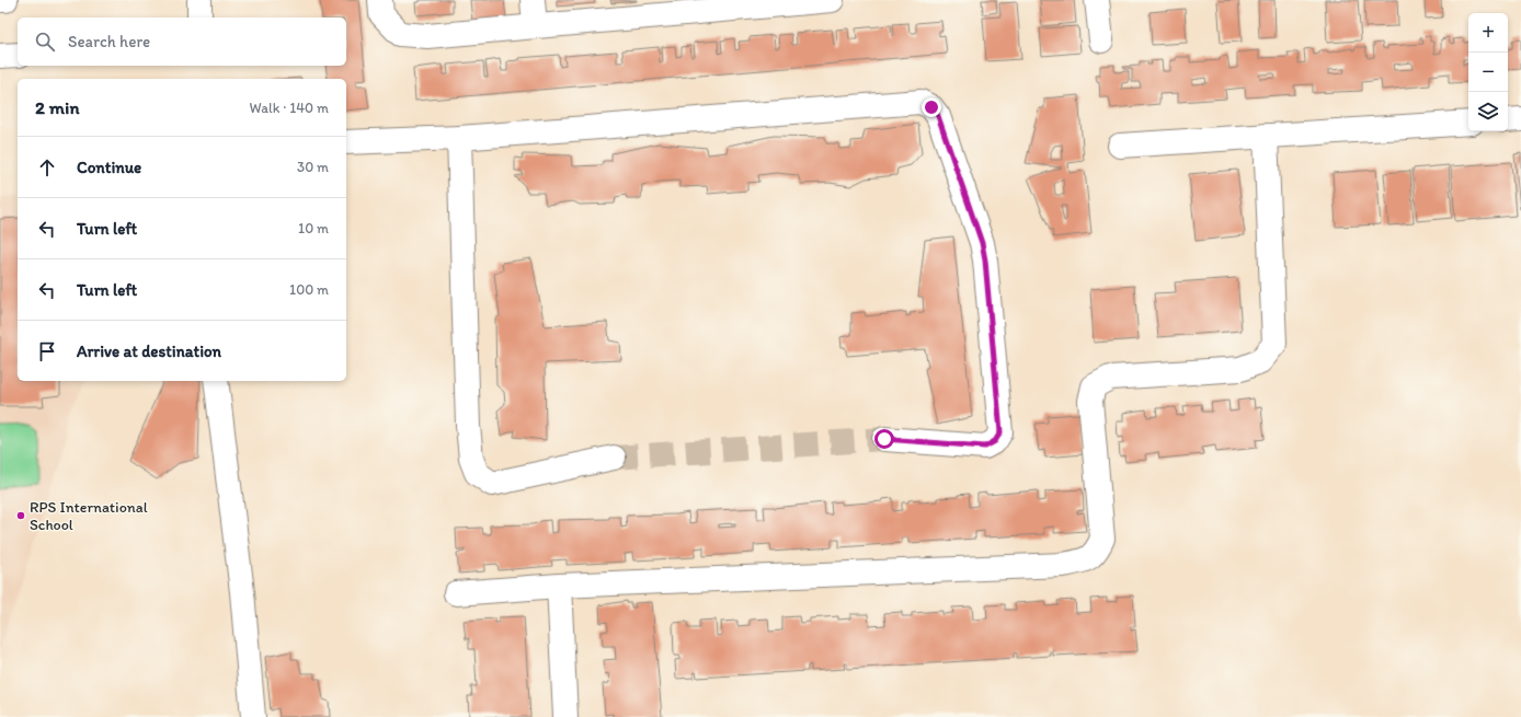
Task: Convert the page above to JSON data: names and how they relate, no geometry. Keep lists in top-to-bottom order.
{
  "places": ["RPS International School"],
  "page": {
    "map_buttons": ["+", "−"],
    "search": "Search here",
    "heading": ["2 min", "Walk · 140 m"],
    "list": [
      ["Continue", "30 m"],
      ["Turn left", "10 m"],
      ["Turn left", "100 m"],
      "Arrive at destination"
    ]
  }
}
